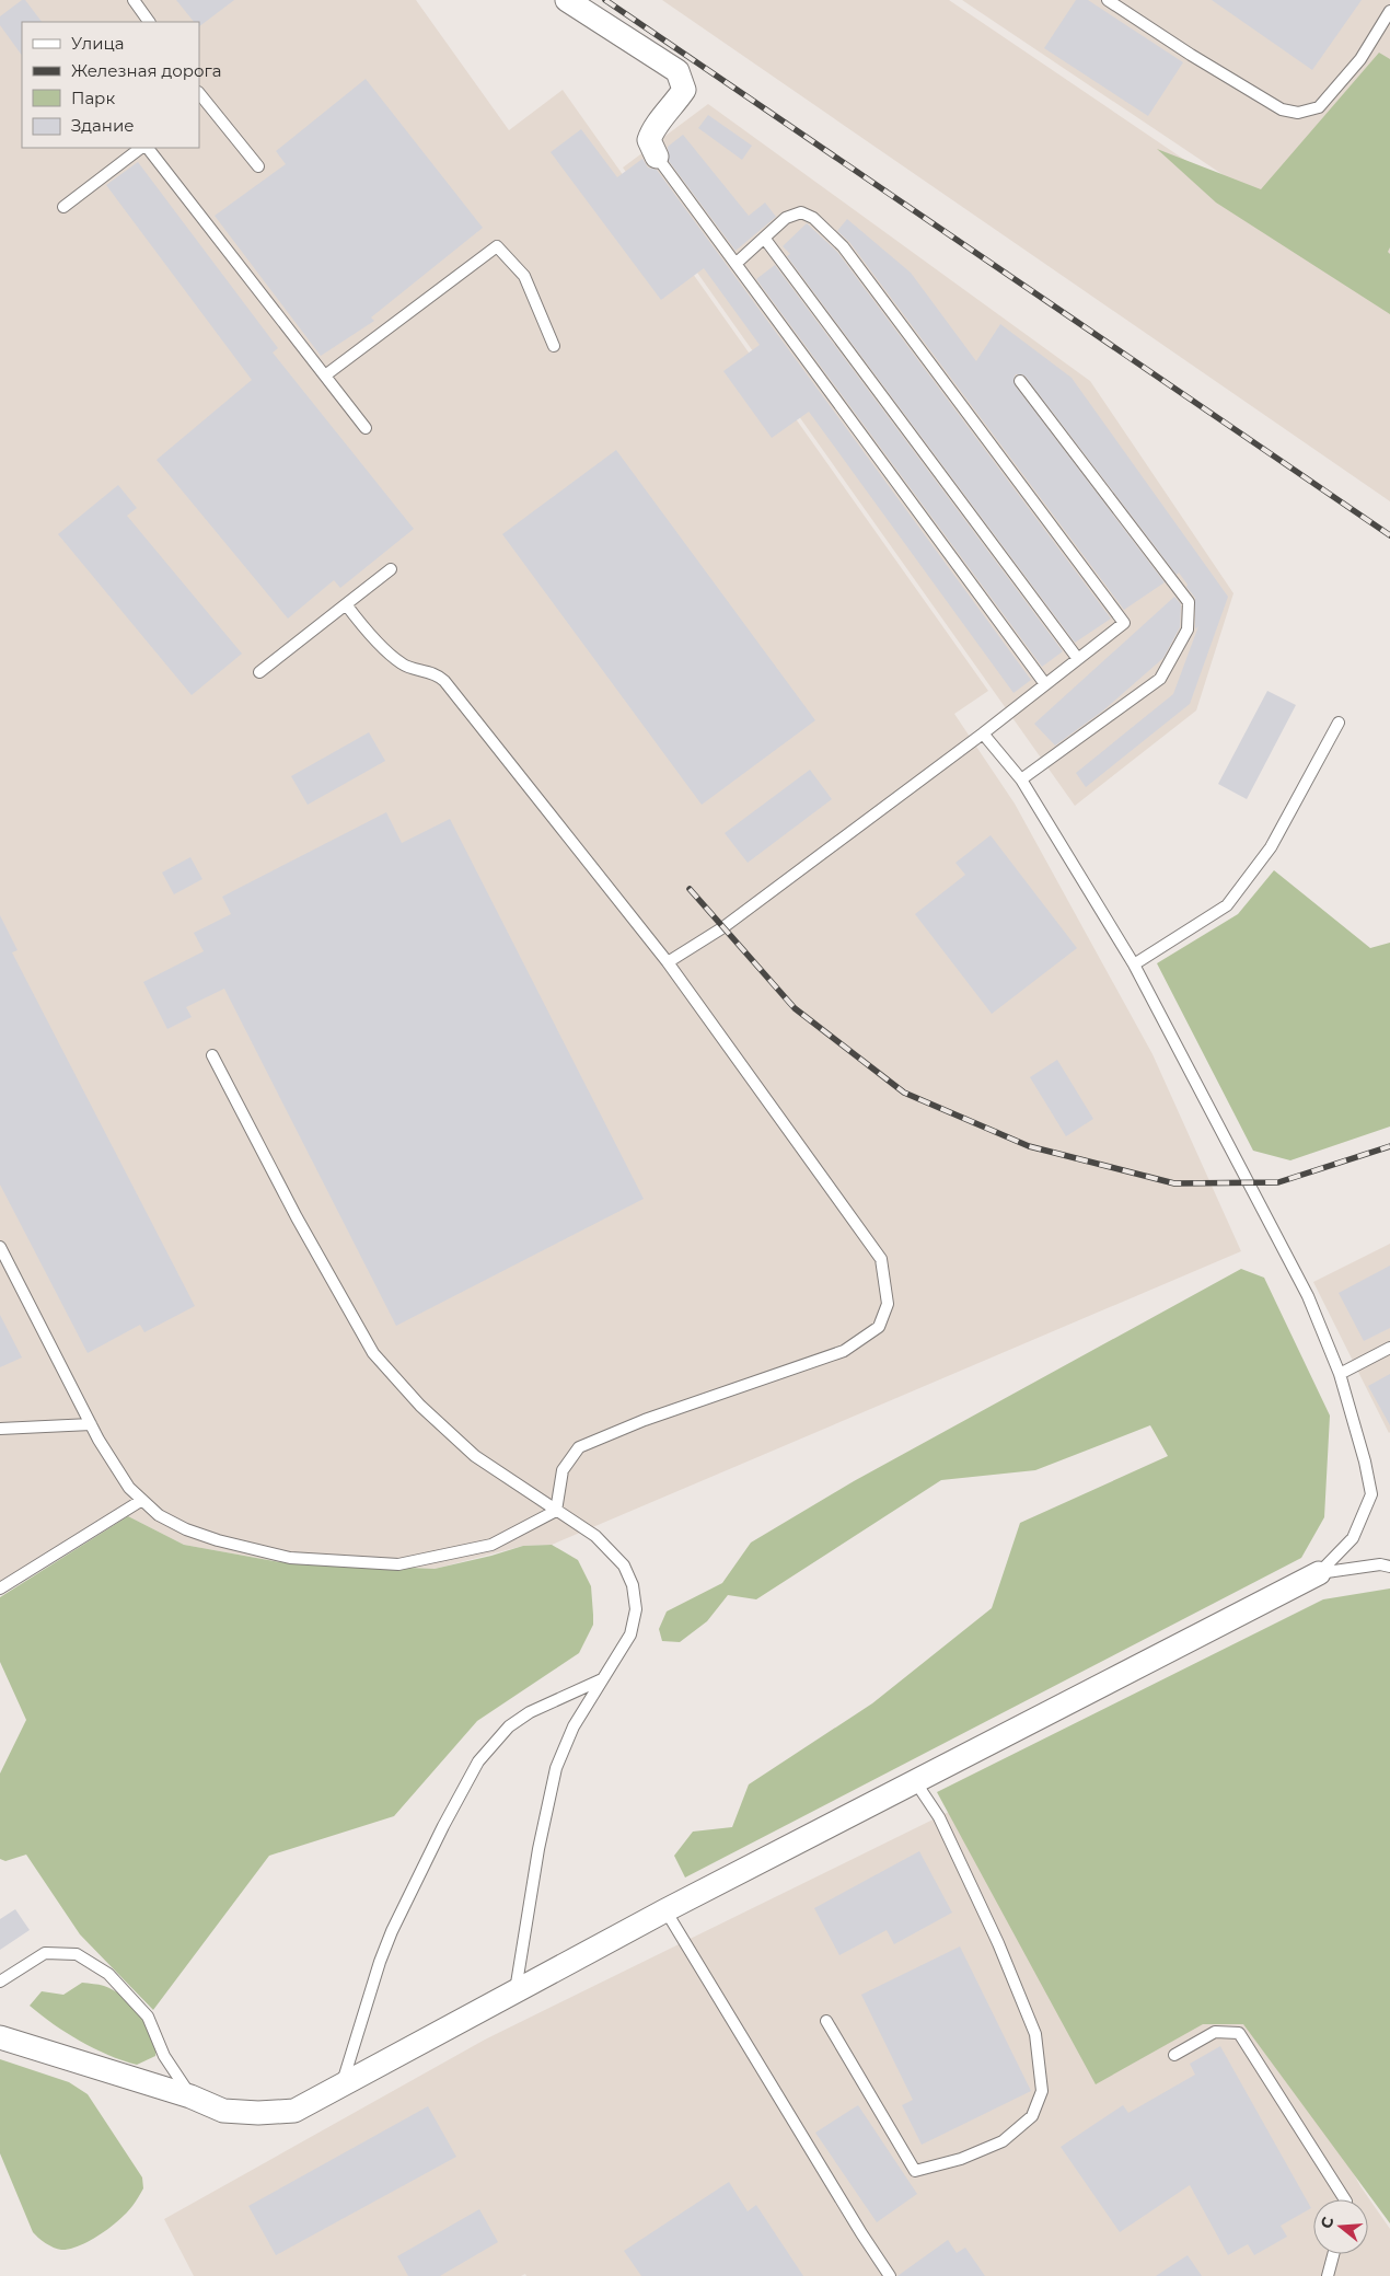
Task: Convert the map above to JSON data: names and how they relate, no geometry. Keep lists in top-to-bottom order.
{
  "legend": [
    "Улица",
    "Железная дорога",
    "Парк",
    "Здание"
  ],
  "north": "left"
}
